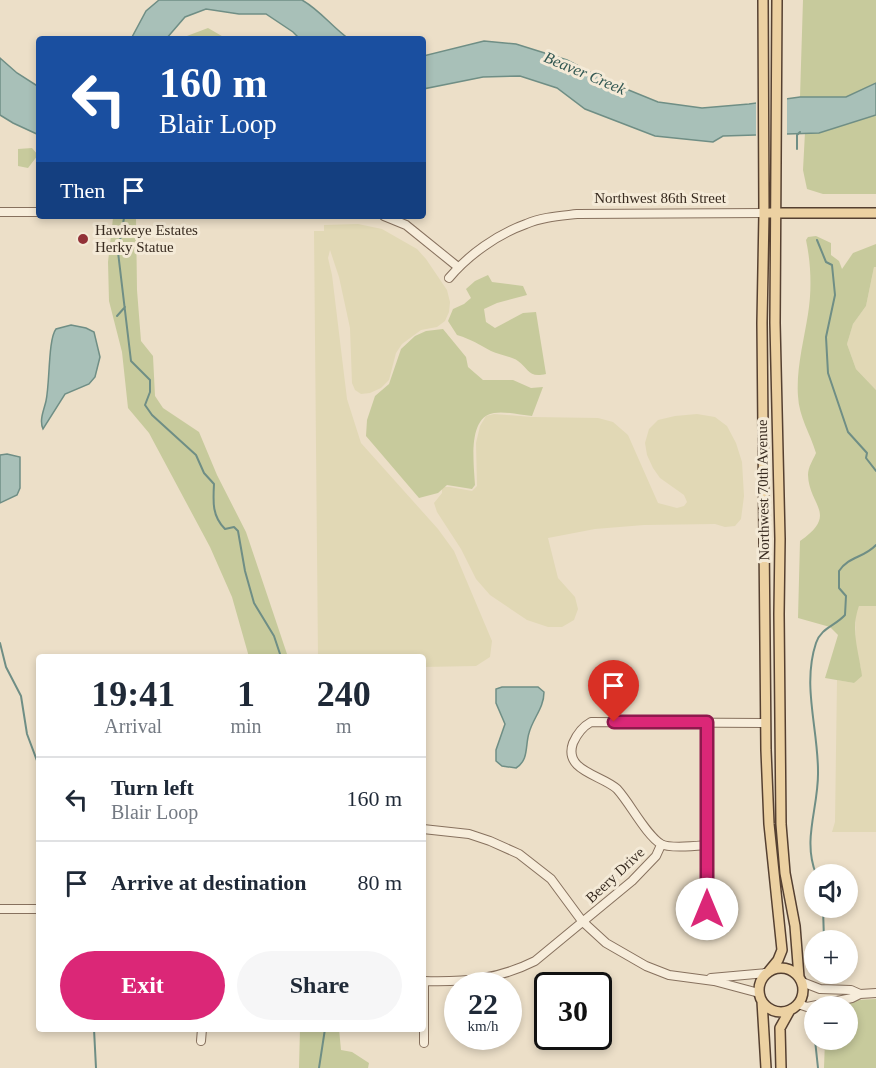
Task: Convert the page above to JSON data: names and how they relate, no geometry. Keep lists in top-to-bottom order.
{
  "streets": {
    "main road": ["Northwest 86th Street", "Northwest 70th Avenue"],
    "street": ["Beery Drive"]
  },
  "crossings": [
    ["Northwest 86th Street", "Northwest 70th Avenue"]
  ],
  "water": ["Beaver Creek"],
  "places": ["Hawkeye Estates Herky Statue"],
  "page": {
    "turn": ["160 m", "Blair Loop"],
    "then": "Then",
    "eta": [
      "19:41",
      "Arrival",
      "1",
      "min",
      "240",
      "m"
    ],
    "list": [
      {
        "name": "Turn left",
        "note": "Blair Loop",
        "value": "160 m"
      },
      {
        "name": "Arrive at destination",
        "value": "80 m"
      }
    ],
    "map_buttons": ["+", "−"],
    "buttons": ["Exit", "Share"],
    "speed": "22 km/h",
    "limit": "30"
  }
}
